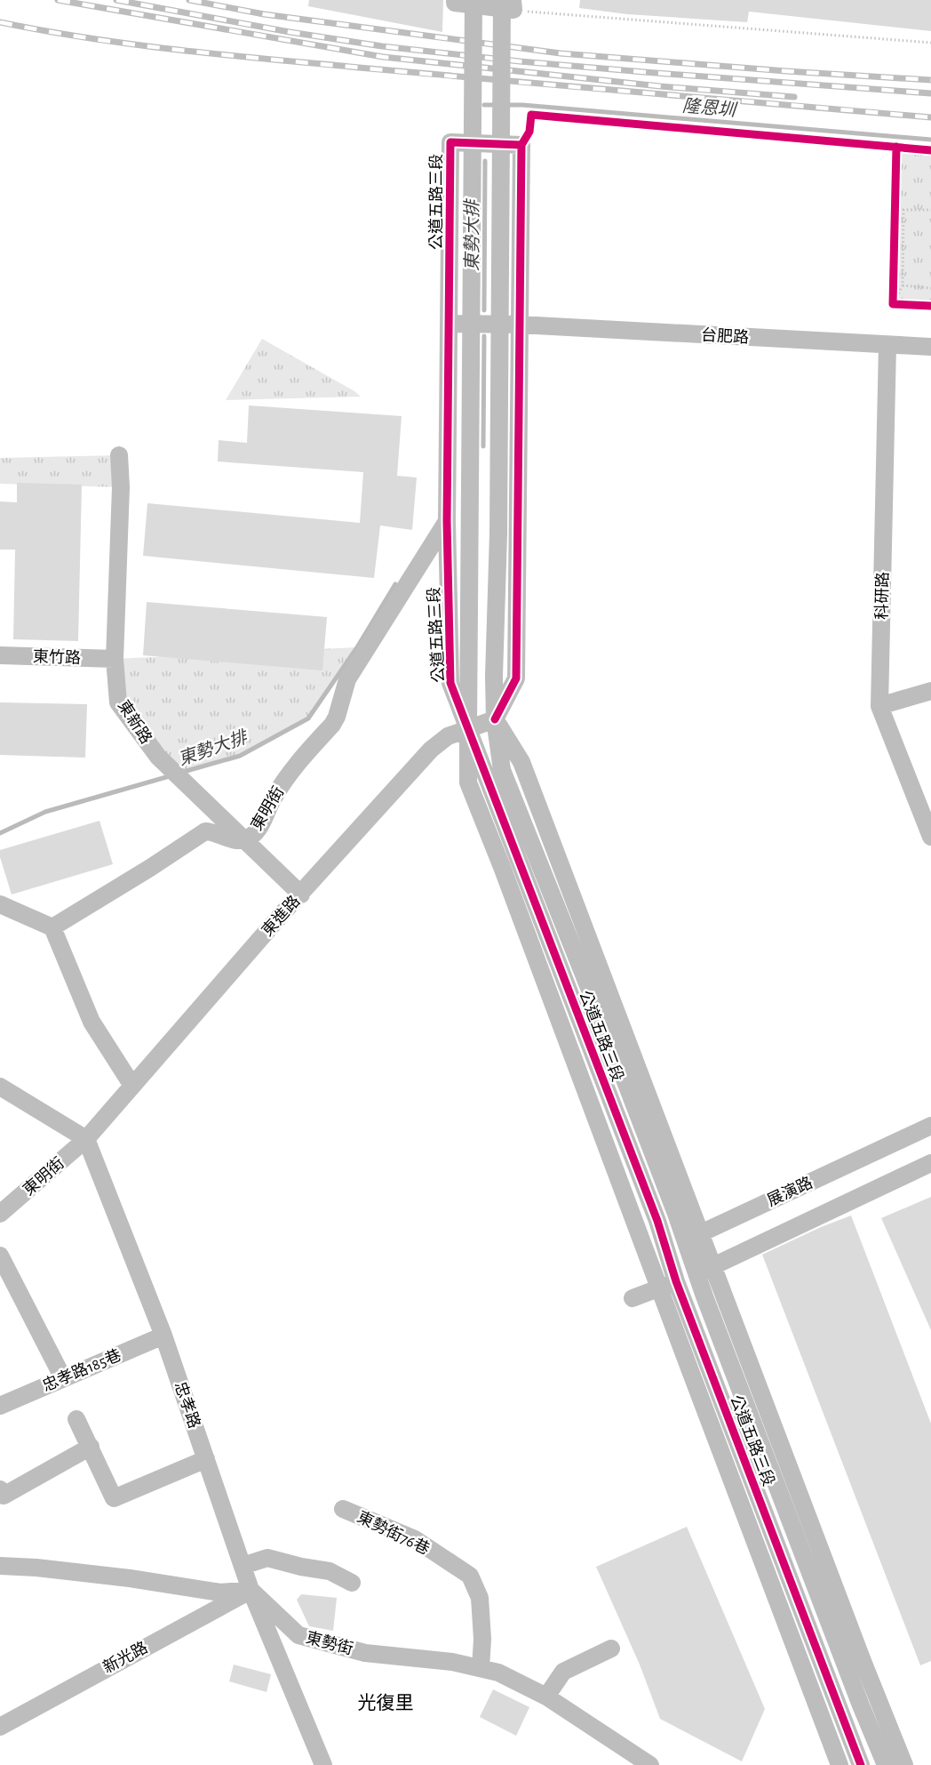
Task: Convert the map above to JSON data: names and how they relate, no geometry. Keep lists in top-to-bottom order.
{
  "streets": {
    "street": [
      "公道五路三段",
      "台肥路",
      "科研路",
      "東竹路",
      "東新路",
      "東明街",
      "東進路",
      "展演路",
      "忠孝路185巷",
      "忠孝路",
      "東勢街76巷",
      "東勢街",
      "新光路"
    ]
  },
  "crossings": [
    ["公道五路三段", "台肥路"],
    ["公道五路三段", "東明街"],
    ["公道五路三段", "東進路"],
    ["公道五路三段", "展演路"],
    ["台肥路", "科研路"],
    ["東竹路", "東新路"],
    ["東新路", "東明街"],
    ["東新路", "東進路"],
    ["東明街", "東進路"],
    ["東明街", "忠孝路"],
    ["東進路", "忠孝路"],
    ["忠孝路185巷", "忠孝路"],
    ["忠孝路", "東勢街"],
    ["忠孝路", "新光路"],
    ["東勢街76巷", "東勢街"],
    ["東勢街", "新光路"]
  ],
  "districts": ["光復里"],
  "water": ["隆恩圳", "東勢大排"]
}
